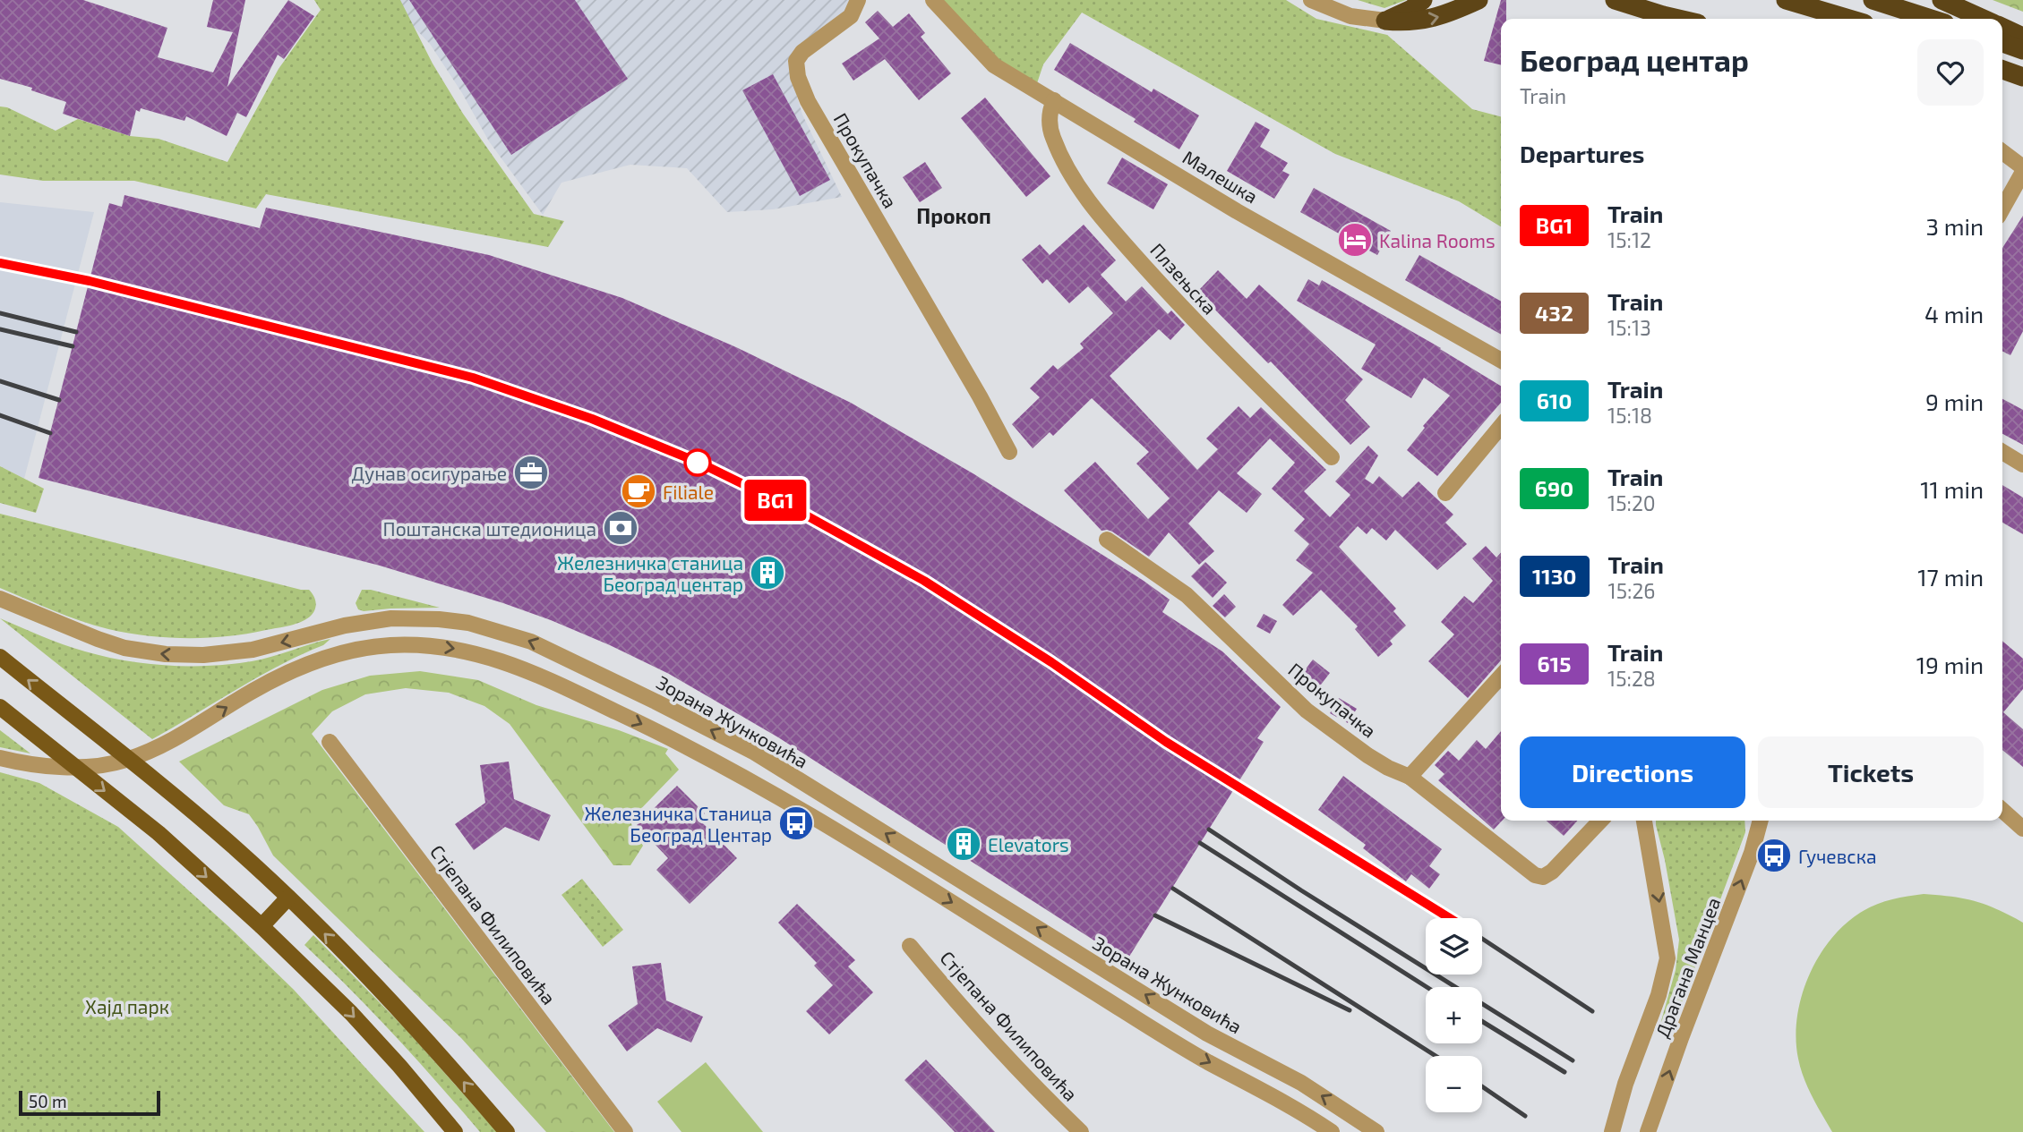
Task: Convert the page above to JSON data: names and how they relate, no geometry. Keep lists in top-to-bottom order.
{
  "streets": {
    "street": [
      "Прокупачка",
      "Малешка",
      "Плзењска",
      "Зорана Жунковића",
      "Стјепана Филиповића",
      "Драгана Манцеа"
    ]
  },
  "crossings": [
    ["Малешка", "Плзењска"]
  ],
  "districts": ["Прокоп"],
  "parks": ["Хајд парк"],
  "places": {
    "hotel": ["Kalina Rooms"],
    "office": ["Дунав осигурање"],
    "cafe": ["Filiale"],
    "bank": ["Поштанска штедионица"],
    "building": ["Железничка станица Београд центар", "Elevators"],
    "bus stop": ["Железничка Станица Београд Центар", "Гучевска"]
  },
  "scale_bar": "50 m",
  "page": {
    "on_map": "BG1",
    "heading": [
      ["Београд центар", "Train"],
      "Departures"
    ],
    "list": [
      {
        "mark": "BG1",
        "name": "Train",
        "note": "15:12",
        "value": "3 min"
      },
      {
        "mark": "432",
        "name": "Train",
        "note": "15:13",
        "value": "4 min"
      },
      {
        "mark": "610",
        "name": "Train",
        "note": "15:18",
        "value": "9 min"
      },
      {
        "mark": "690",
        "name": "Train",
        "note": "15:20",
        "value": "11 min"
      },
      {
        "mark": "1130",
        "name": "Train",
        "note": "15:26",
        "value": "17 min"
      },
      {
        "mark": "615",
        "name": "Train",
        "note": "15:28",
        "value": "19 min"
      }
    ],
    "buttons": ["Directions", "Tickets"],
    "map_buttons": ["+", "−"],
    "scale": "50 m"
  }
}
